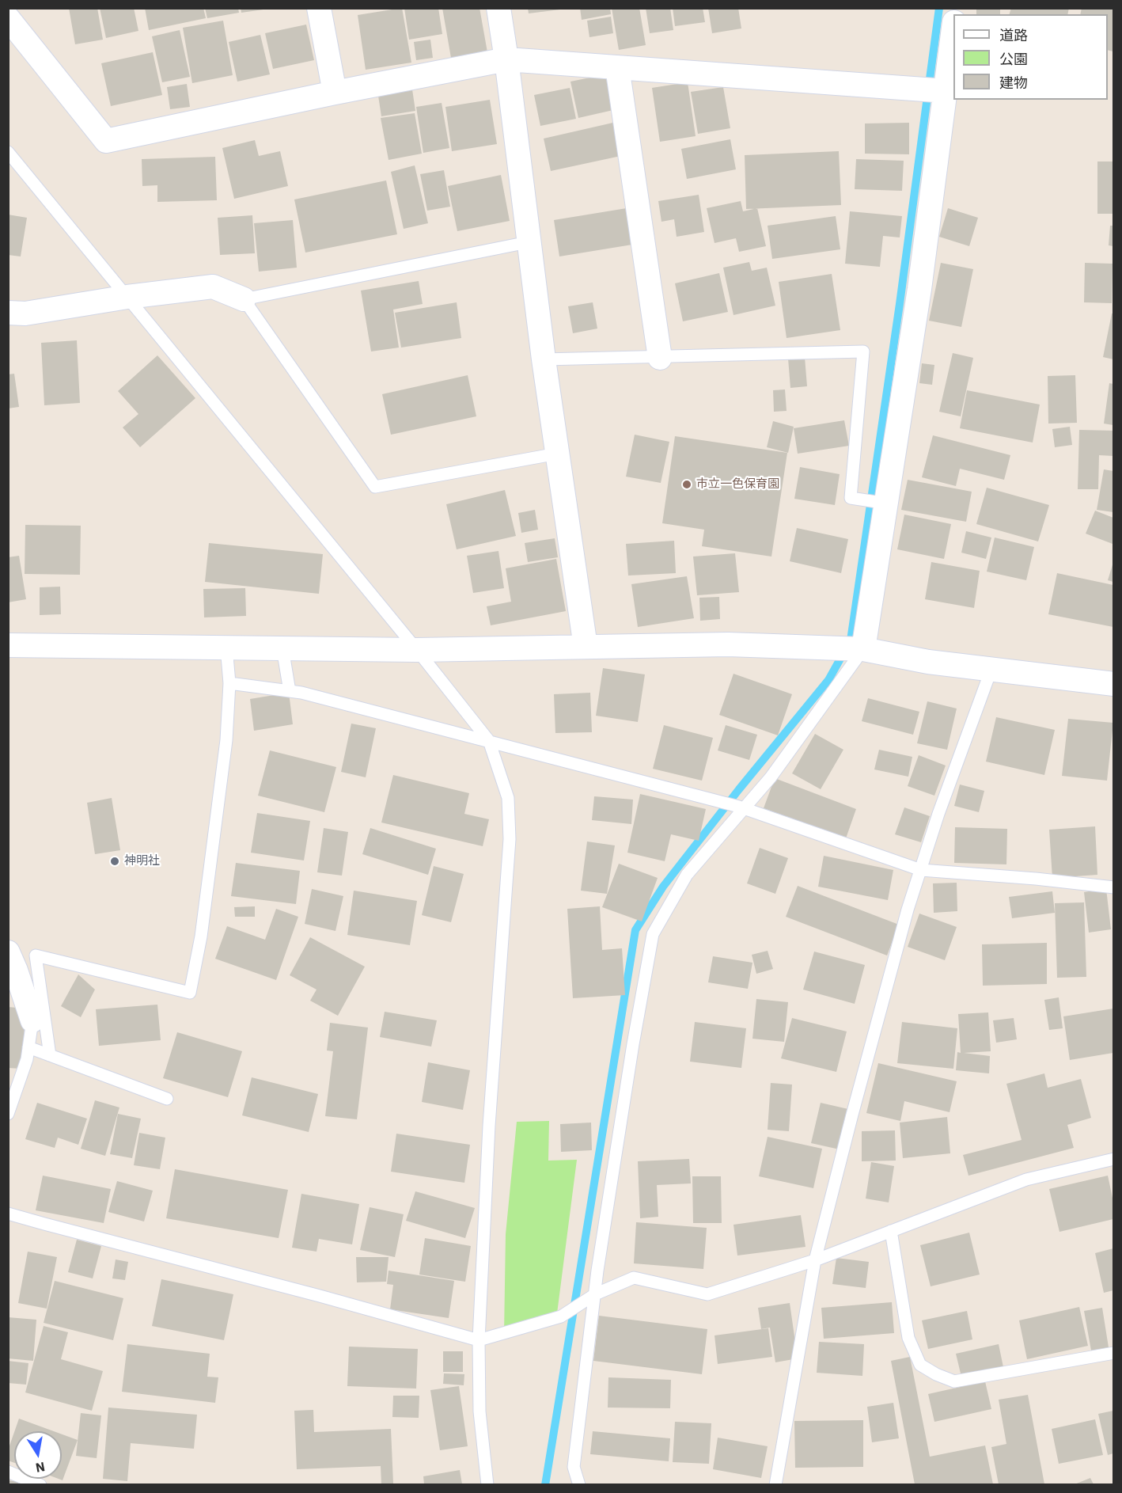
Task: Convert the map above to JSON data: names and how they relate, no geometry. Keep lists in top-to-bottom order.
{
  "places": ["市立一色保育園", "神明社"],
  "legend": ["道路", "公園", "建物"],
  "north": "bottom"
}
